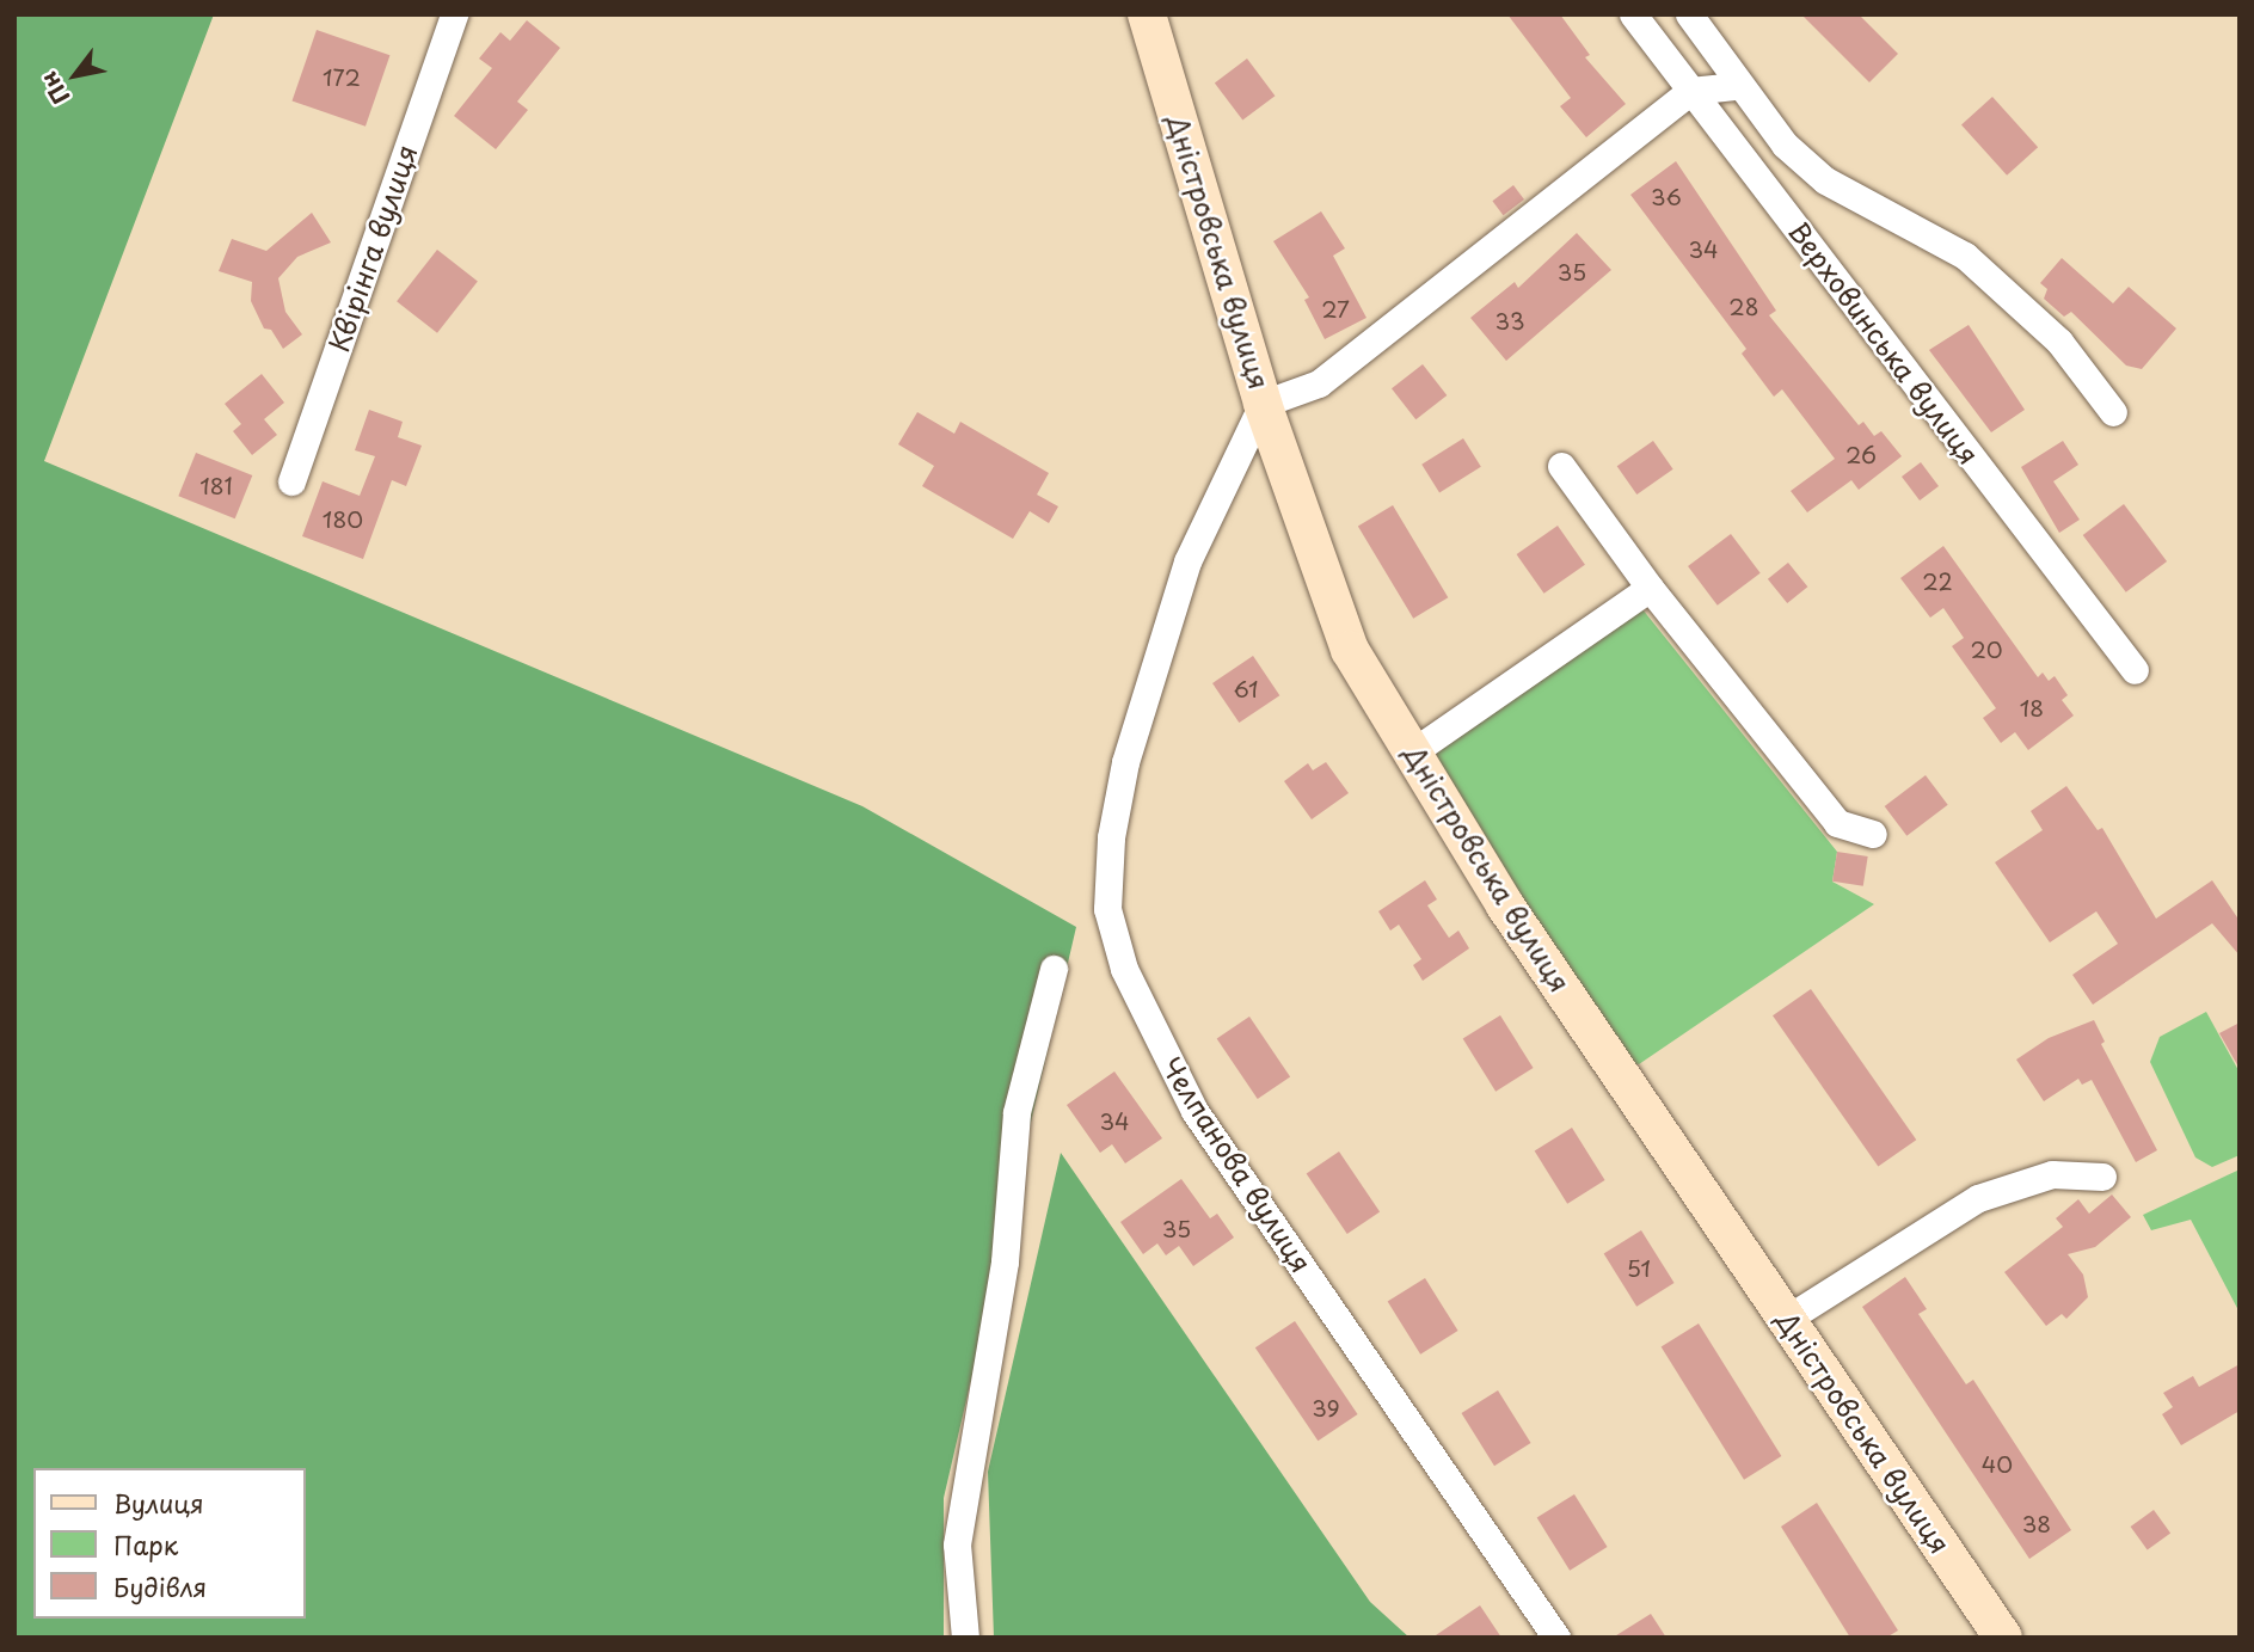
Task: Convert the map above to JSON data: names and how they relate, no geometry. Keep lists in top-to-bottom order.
{
  "streets": {
    "street": [
      "Квірінга вулиця",
      "Дністровська вулиця",
      "Верховинська вулиця",
      "Челпанова вулиця"
    ]
  },
  "crossings": [
    ["Дністровська вулиця", "Челпанова вулиця"]
  ],
  "house_numbers": [
    "172",
    "36",
    "34",
    "35",
    "28",
    "27",
    "33",
    "26",
    "181",
    "180",
    "22",
    "20",
    "61",
    "18",
    "34",
    "35",
    "51",
    "39",
    "40",
    "38"
  ],
  "legend": ["Вулиця", "Парк", "Будівля"],
  "north": "bottom left"
}
